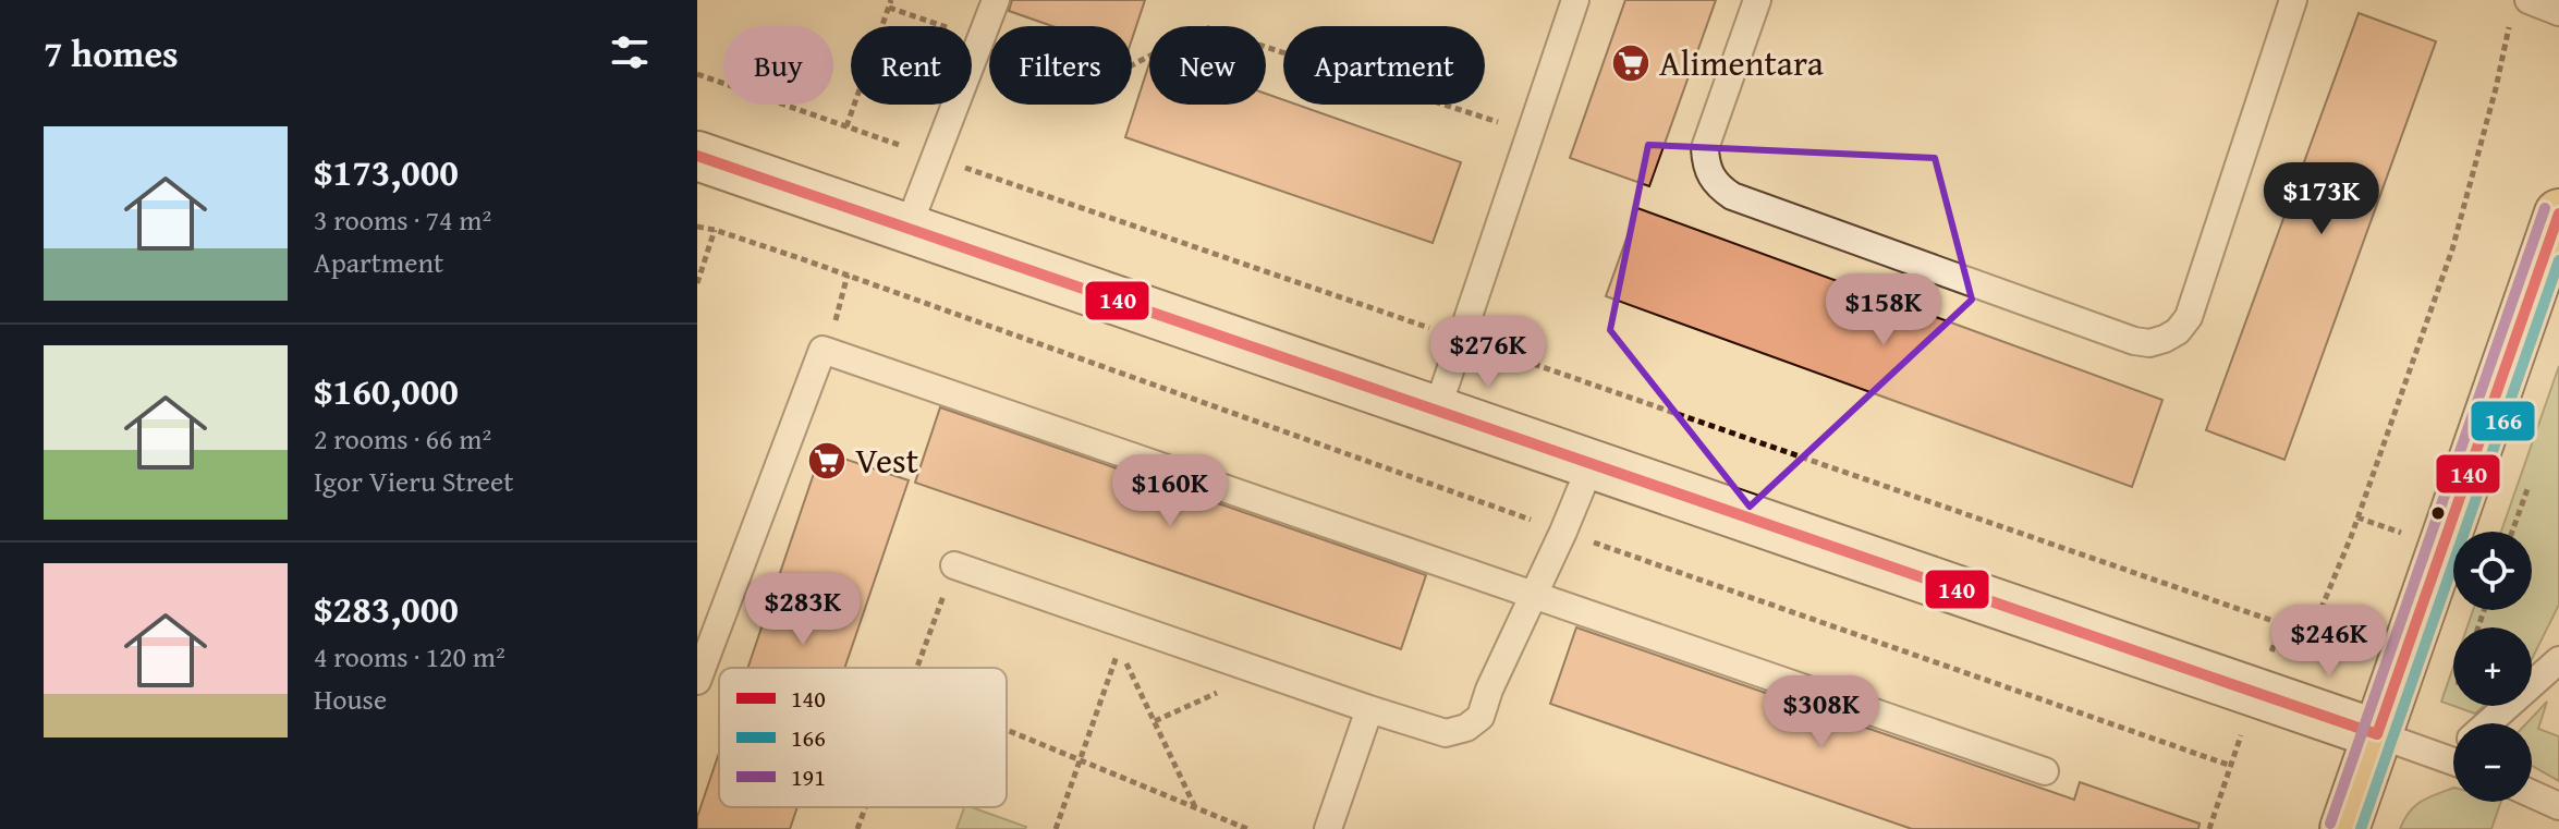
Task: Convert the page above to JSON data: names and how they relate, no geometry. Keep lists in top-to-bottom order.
{
  "places": {
    "supermarket": ["Alimentara", "Vest"]
  },
  "lines": ["transit line 140", "transit line 191", "transit line 166"],
  "legend": ["140", "166", "191"],
  "page": {
    "heading": "7 homes",
    "chip": [
      "Buy",
      "Rent",
      "Filters",
      "New",
      "Apartment"
    ],
    "list": [
      {
        "name": "$173,000",
        "note": "3 rooms · 74 m² · Apartment"
      },
      {
        "name": "$160,000",
        "note": "2 rooms · 66 m² · Igor Vieru Street"
      },
      {
        "name": "$283,000",
        "note": "4 rooms · 120 m² · House"
      }
    ],
    "price": [
      "$173K",
      "$158K",
      "$276K",
      "$160K",
      "$283K",
      "$246K",
      "$308K"
    ],
    "map_buttons": ["+", "−"]
  }
}
